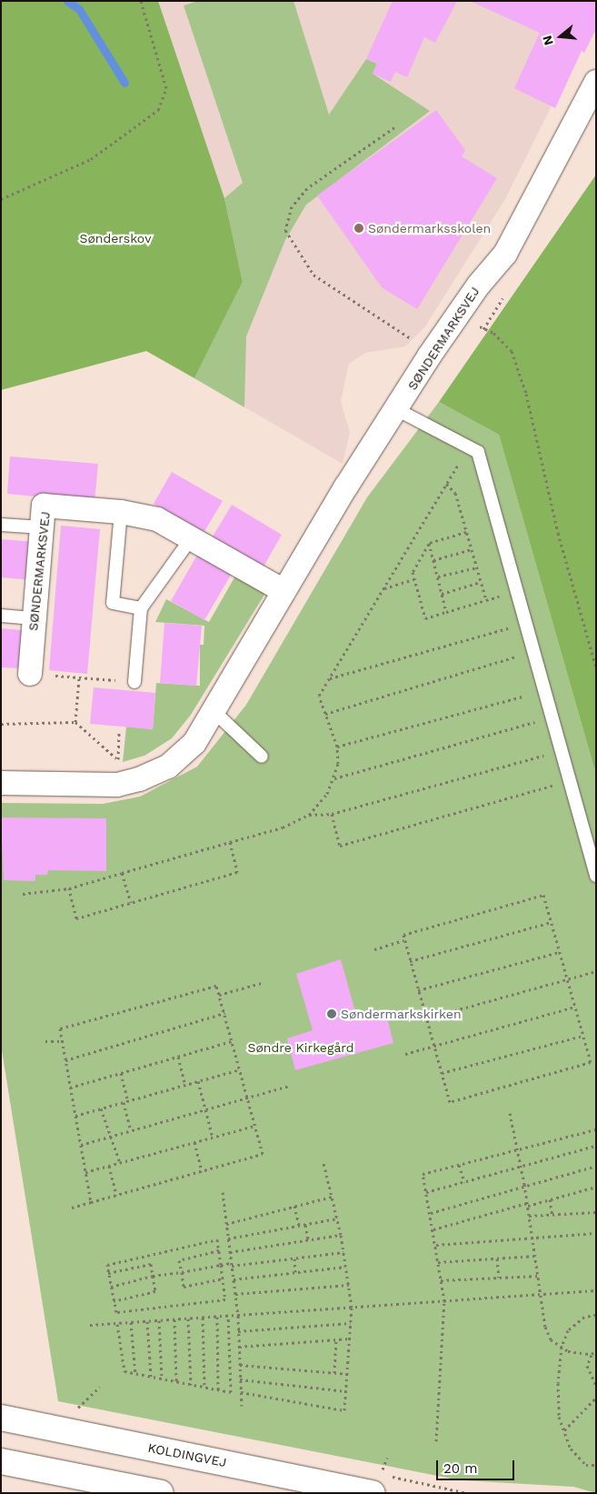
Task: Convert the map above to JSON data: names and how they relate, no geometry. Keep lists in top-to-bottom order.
{
  "streets": {
    "main road": ["KOLDINGVEJ"],
    "street": ["SØNDERMARKSVEJ"]
  },
  "parks": ["Sønderskov", "Søndre Kirkegård"],
  "places": ["Søndermarksskolen", "Søndermarkskirken"],
  "scale_bar": "20 m",
  "north": "left"
}
